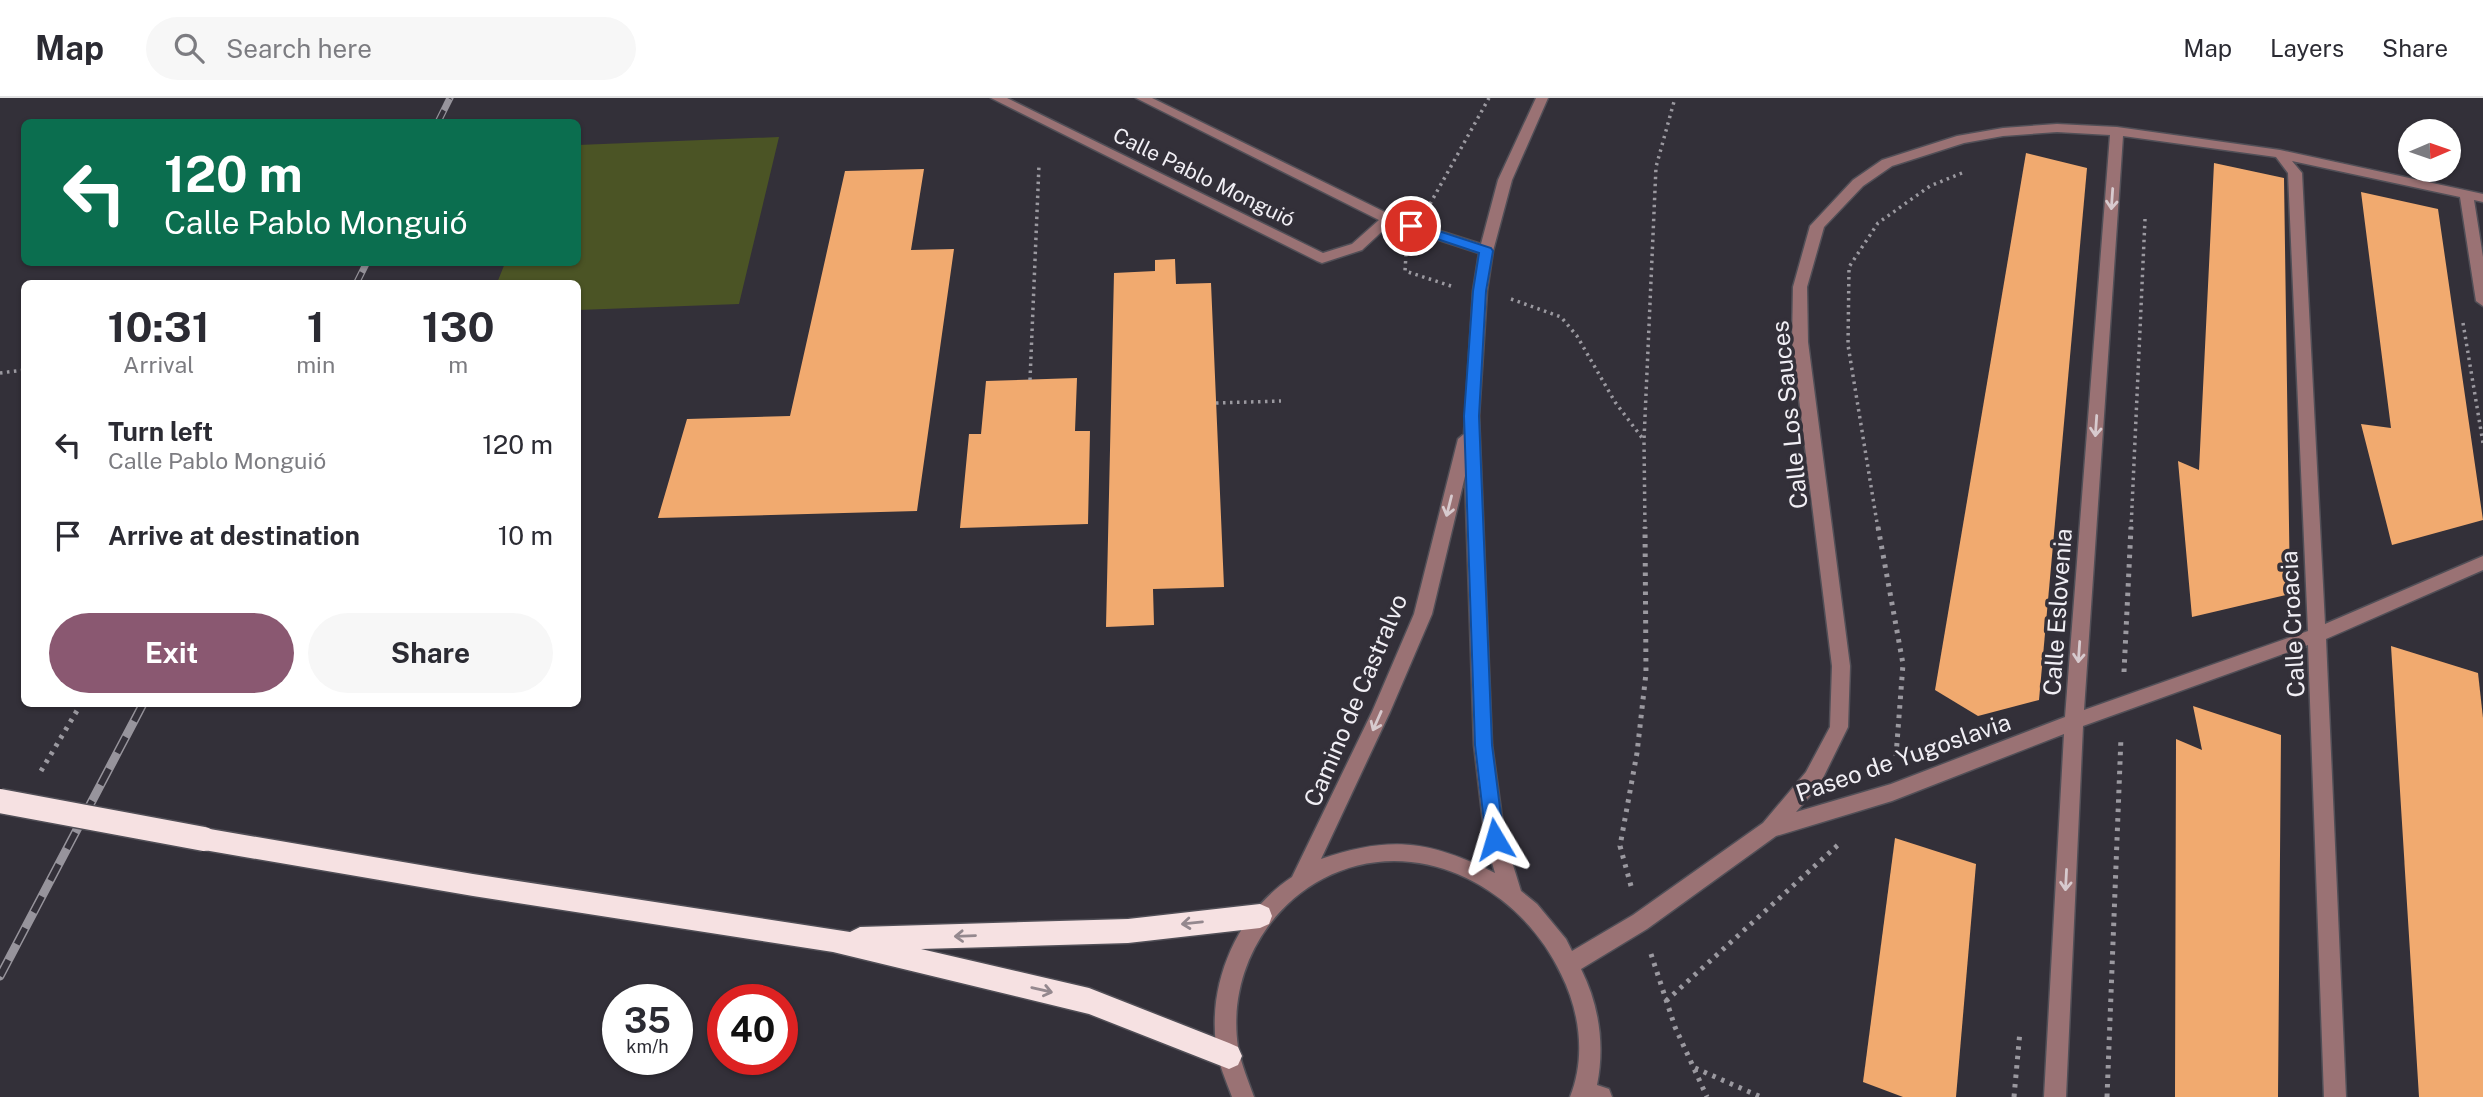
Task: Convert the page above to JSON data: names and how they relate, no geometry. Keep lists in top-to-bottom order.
{
  "streets": {
    "street": [
      "Calle Pablo Monguió",
      "Calle Los Sauces",
      "Calle Eslovenia",
      "Calle Croacia",
      "Camino de Castralvo",
      "Paseo de Yugoslavia"
    ]
  },
  "crossings": [
    ["Calle Pablo Monguió", "Camino de Castralvo"],
    ["Calle Los Sauces", "Calle Eslovenia"],
    ["Calle Los Sauces", "Calle Croacia"],
    ["Calle Los Sauces", "Paseo de Yugoslavia"],
    ["Calle Eslovenia", "Paseo de Yugoslavia"],
    ["Calle Croacia", "Paseo de Yugoslavia"]
  ],
  "one_way": ["Calle Eslovenia"],
  "north": "right",
  "page": {
    "header": "Map",
    "search": "Search here",
    "nav": ["Map", "Layers", "Share"],
    "turn": ["120 m", "Calle Pablo Monguió"],
    "eta": [
      "10:31",
      "Arrival",
      "1",
      "min",
      "130",
      "m"
    ],
    "list": [
      {
        "name": "Turn left",
        "note": "Calle Pablo Monguió",
        "value": "120 m"
      },
      {
        "name": "Arrive at destination",
        "value": "10 m"
      }
    ],
    "buttons": ["Exit", "Share"],
    "speed": "35 km/h",
    "limit": "40"
  }
}
